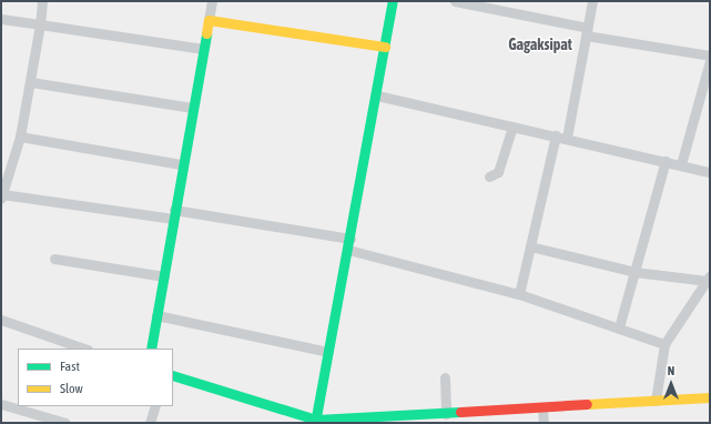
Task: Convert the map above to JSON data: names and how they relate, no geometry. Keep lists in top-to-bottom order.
{
  "districts": ["Gagaksipat"],
  "legend": ["Fast", "Slow"],
  "north": "top"
}
